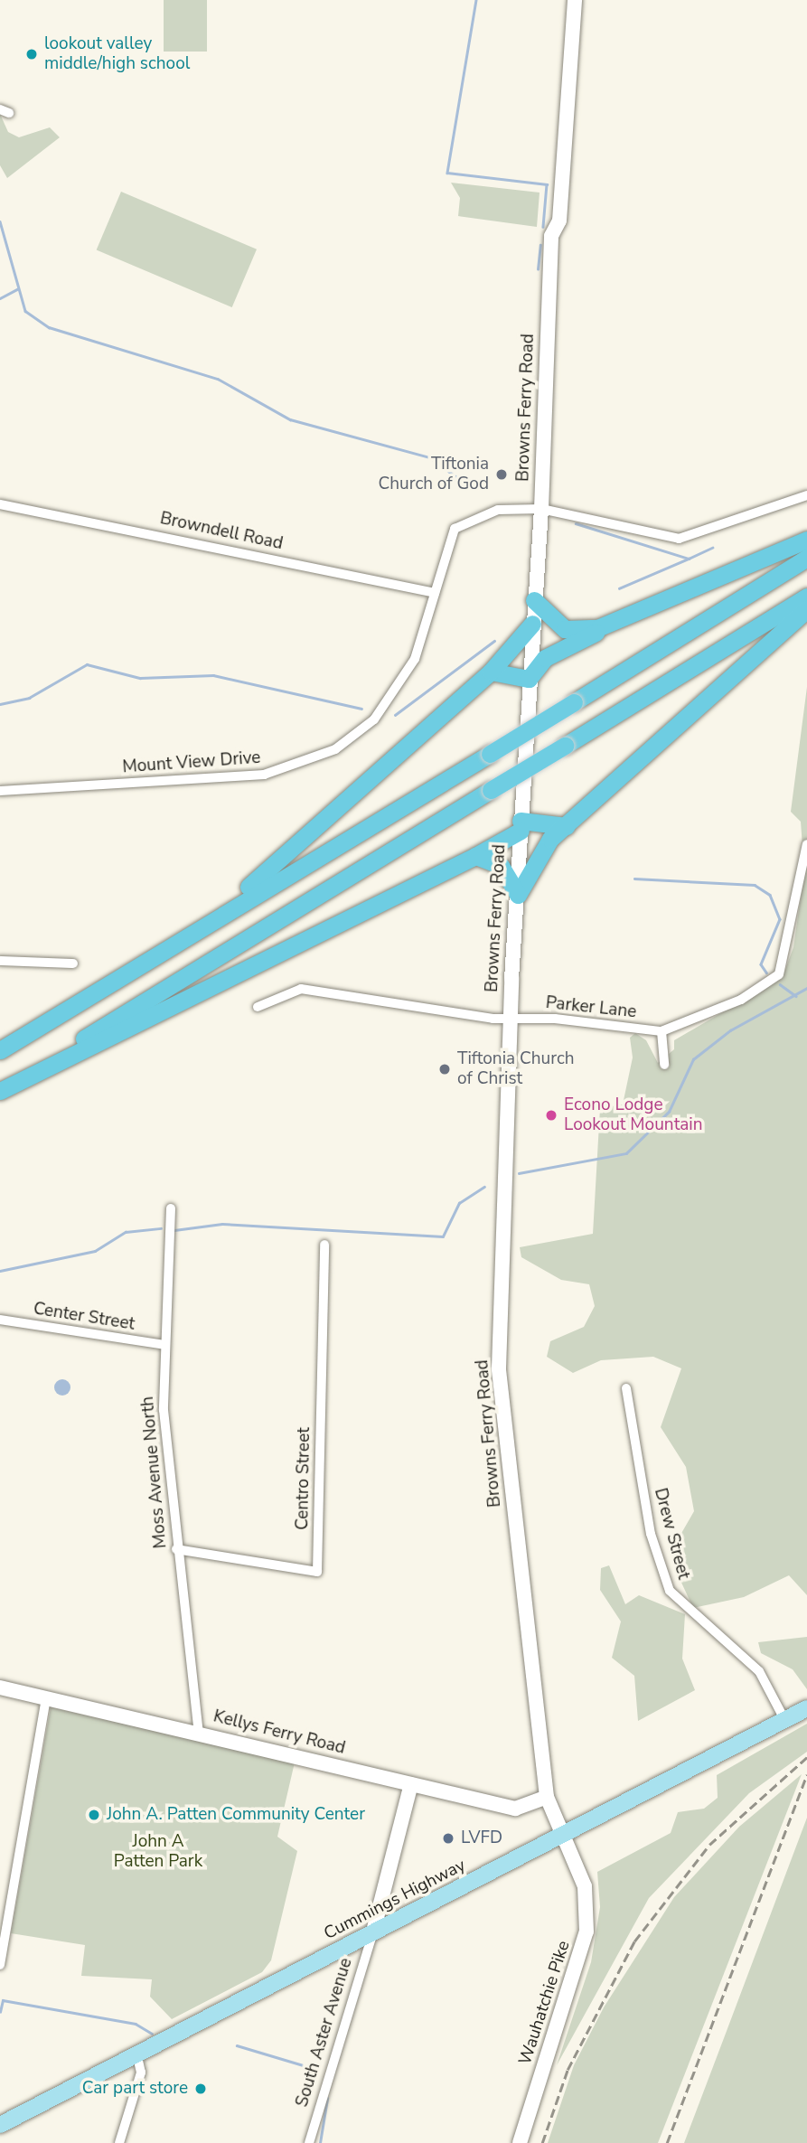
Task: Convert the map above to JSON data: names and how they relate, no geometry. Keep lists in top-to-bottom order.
{
  "streets": {
    "main road": ["Cummings Highway"],
    "street": [
      "Browns Ferry Road",
      "Browndell Road",
      "Mount View Drive",
      "Parker Lane",
      "Center Street",
      "Moss Avenue North",
      "Centro Street",
      "Drew Street",
      "Kellys Ferry Road",
      "Wauhatchie Pike",
      "South Aster Avenue"
    ]
  },
  "crossings": [
    ["Browns Ferry Road", "Mount View Drive"],
    ["Browns Ferry Road", "Parker Lane"],
    ["Browns Ferry Road", "Kellys Ferry Road"],
    ["Browns Ferry Road", "Cummings Highway"],
    ["Browns Ferry Road", "Wauhatchie Pike"],
    ["Browndell Road", "Mount View Drive"],
    ["Center Street", "Moss Avenue North"],
    ["Moss Avenue North", "Centro Street"],
    ["Moss Avenue North", "Kellys Ferry Road"],
    ["Drew Street", "Cummings Highway"],
    ["Cummings Highway", "Wauhatchie Pike"],
    ["Cummings Highway", "South Aster Avenue"]
  ],
  "parks": ["John A Patten Park"],
  "places": [
    "lookout valley middle/high school",
    "Tiftonia Church of God",
    "Tiftonia Church of Christ",
    "Econo Lodge Lookout Mountain",
    "John A. Patten Community Center",
    "LVFD",
    "Car part store"
  ]
}
